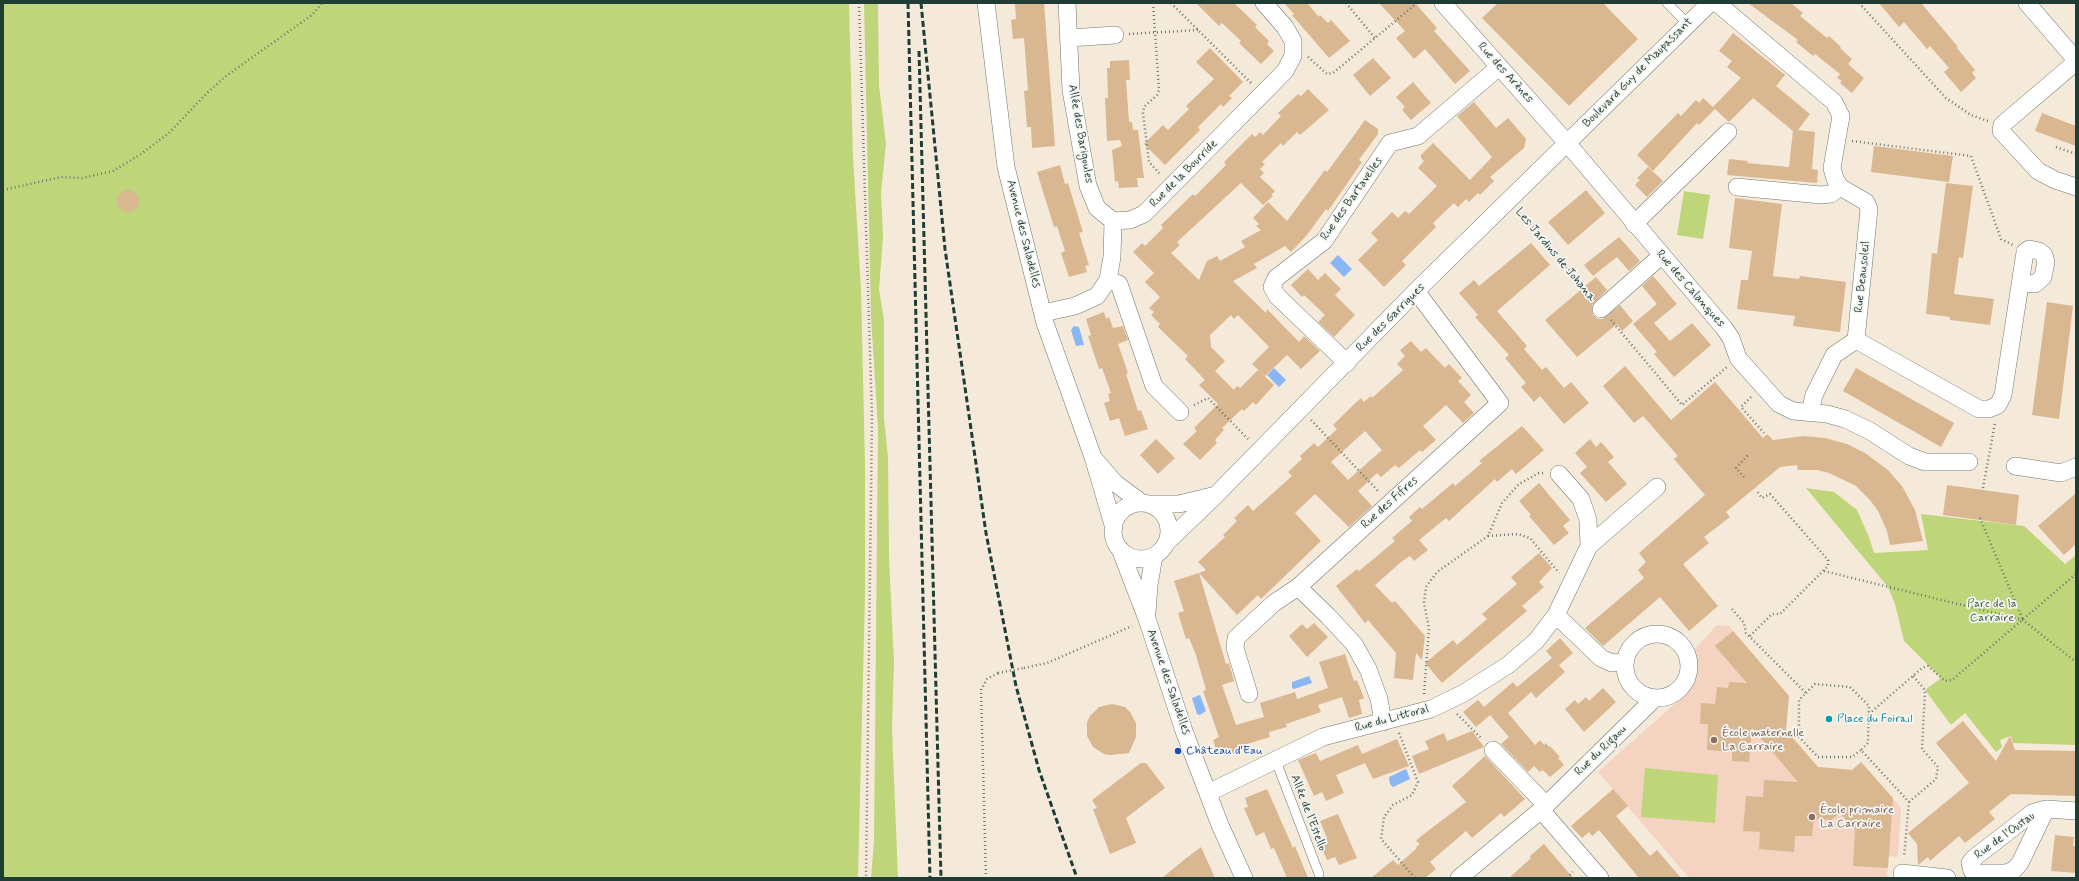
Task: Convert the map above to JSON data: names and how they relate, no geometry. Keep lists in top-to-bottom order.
{
  "streets": {
    "street": [
      "Rue des Arènes",
      "Boulevard Guy de Maupassant",
      "Allée des Barigoules",
      "Rue de la Bourride",
      "Rue des Bartavelles",
      "Avenue des Saladelles",
      "Les Jardins de Johana",
      "Rue Beausoleil",
      "Rue des Calanques",
      "Rue des Garrigues",
      "Rue des Fifres",
      "Rue du Littoral",
      "Rue du Rigaou",
      "Rue de l'Oustau"
    ],
    "lane": ["Allée de l'Estello"]
  },
  "crossings": [
    ["Rue des Arènes", "Boulevard Guy de Maupassant"],
    ["Rue des Arènes", "Rue des Bartavelles"],
    ["Rue des Arènes", "Rue des Calanques"],
    ["Rue des Arènes", "Rue des Garrigues"],
    ["Boulevard Guy de Maupassant", "Rue des Calanques"],
    ["Boulevard Guy de Maupassant", "Rue des Garrigues"],
    ["Allée des Barigoules", "Rue de la Bourride"],
    ["Rue des Bartavelles", "Rue des Garrigues"],
    ["Avenue des Saladelles", "Rue des Garrigues"],
    ["Avenue des Saladelles", "Rue du Littoral"],
    ["Les Jardins de Johana", "Rue des Calanques"],
    ["Les Jardins de Johana", "Rue des Garrigues"],
    ["Rue des Calanques", "Rue des Garrigues"],
    ["Rue des Garrigues", "Rue des Fifres"],
    ["Rue du Littoral", "Allée de l'Estello"]
  ],
  "parks": ["Parc de la Carraire"],
  "places": [
    "Place du Foirail",
    "École maternelle La Carraire",
    "Château d'Eau",
    "École primaire La Carraire"
  ]
}
